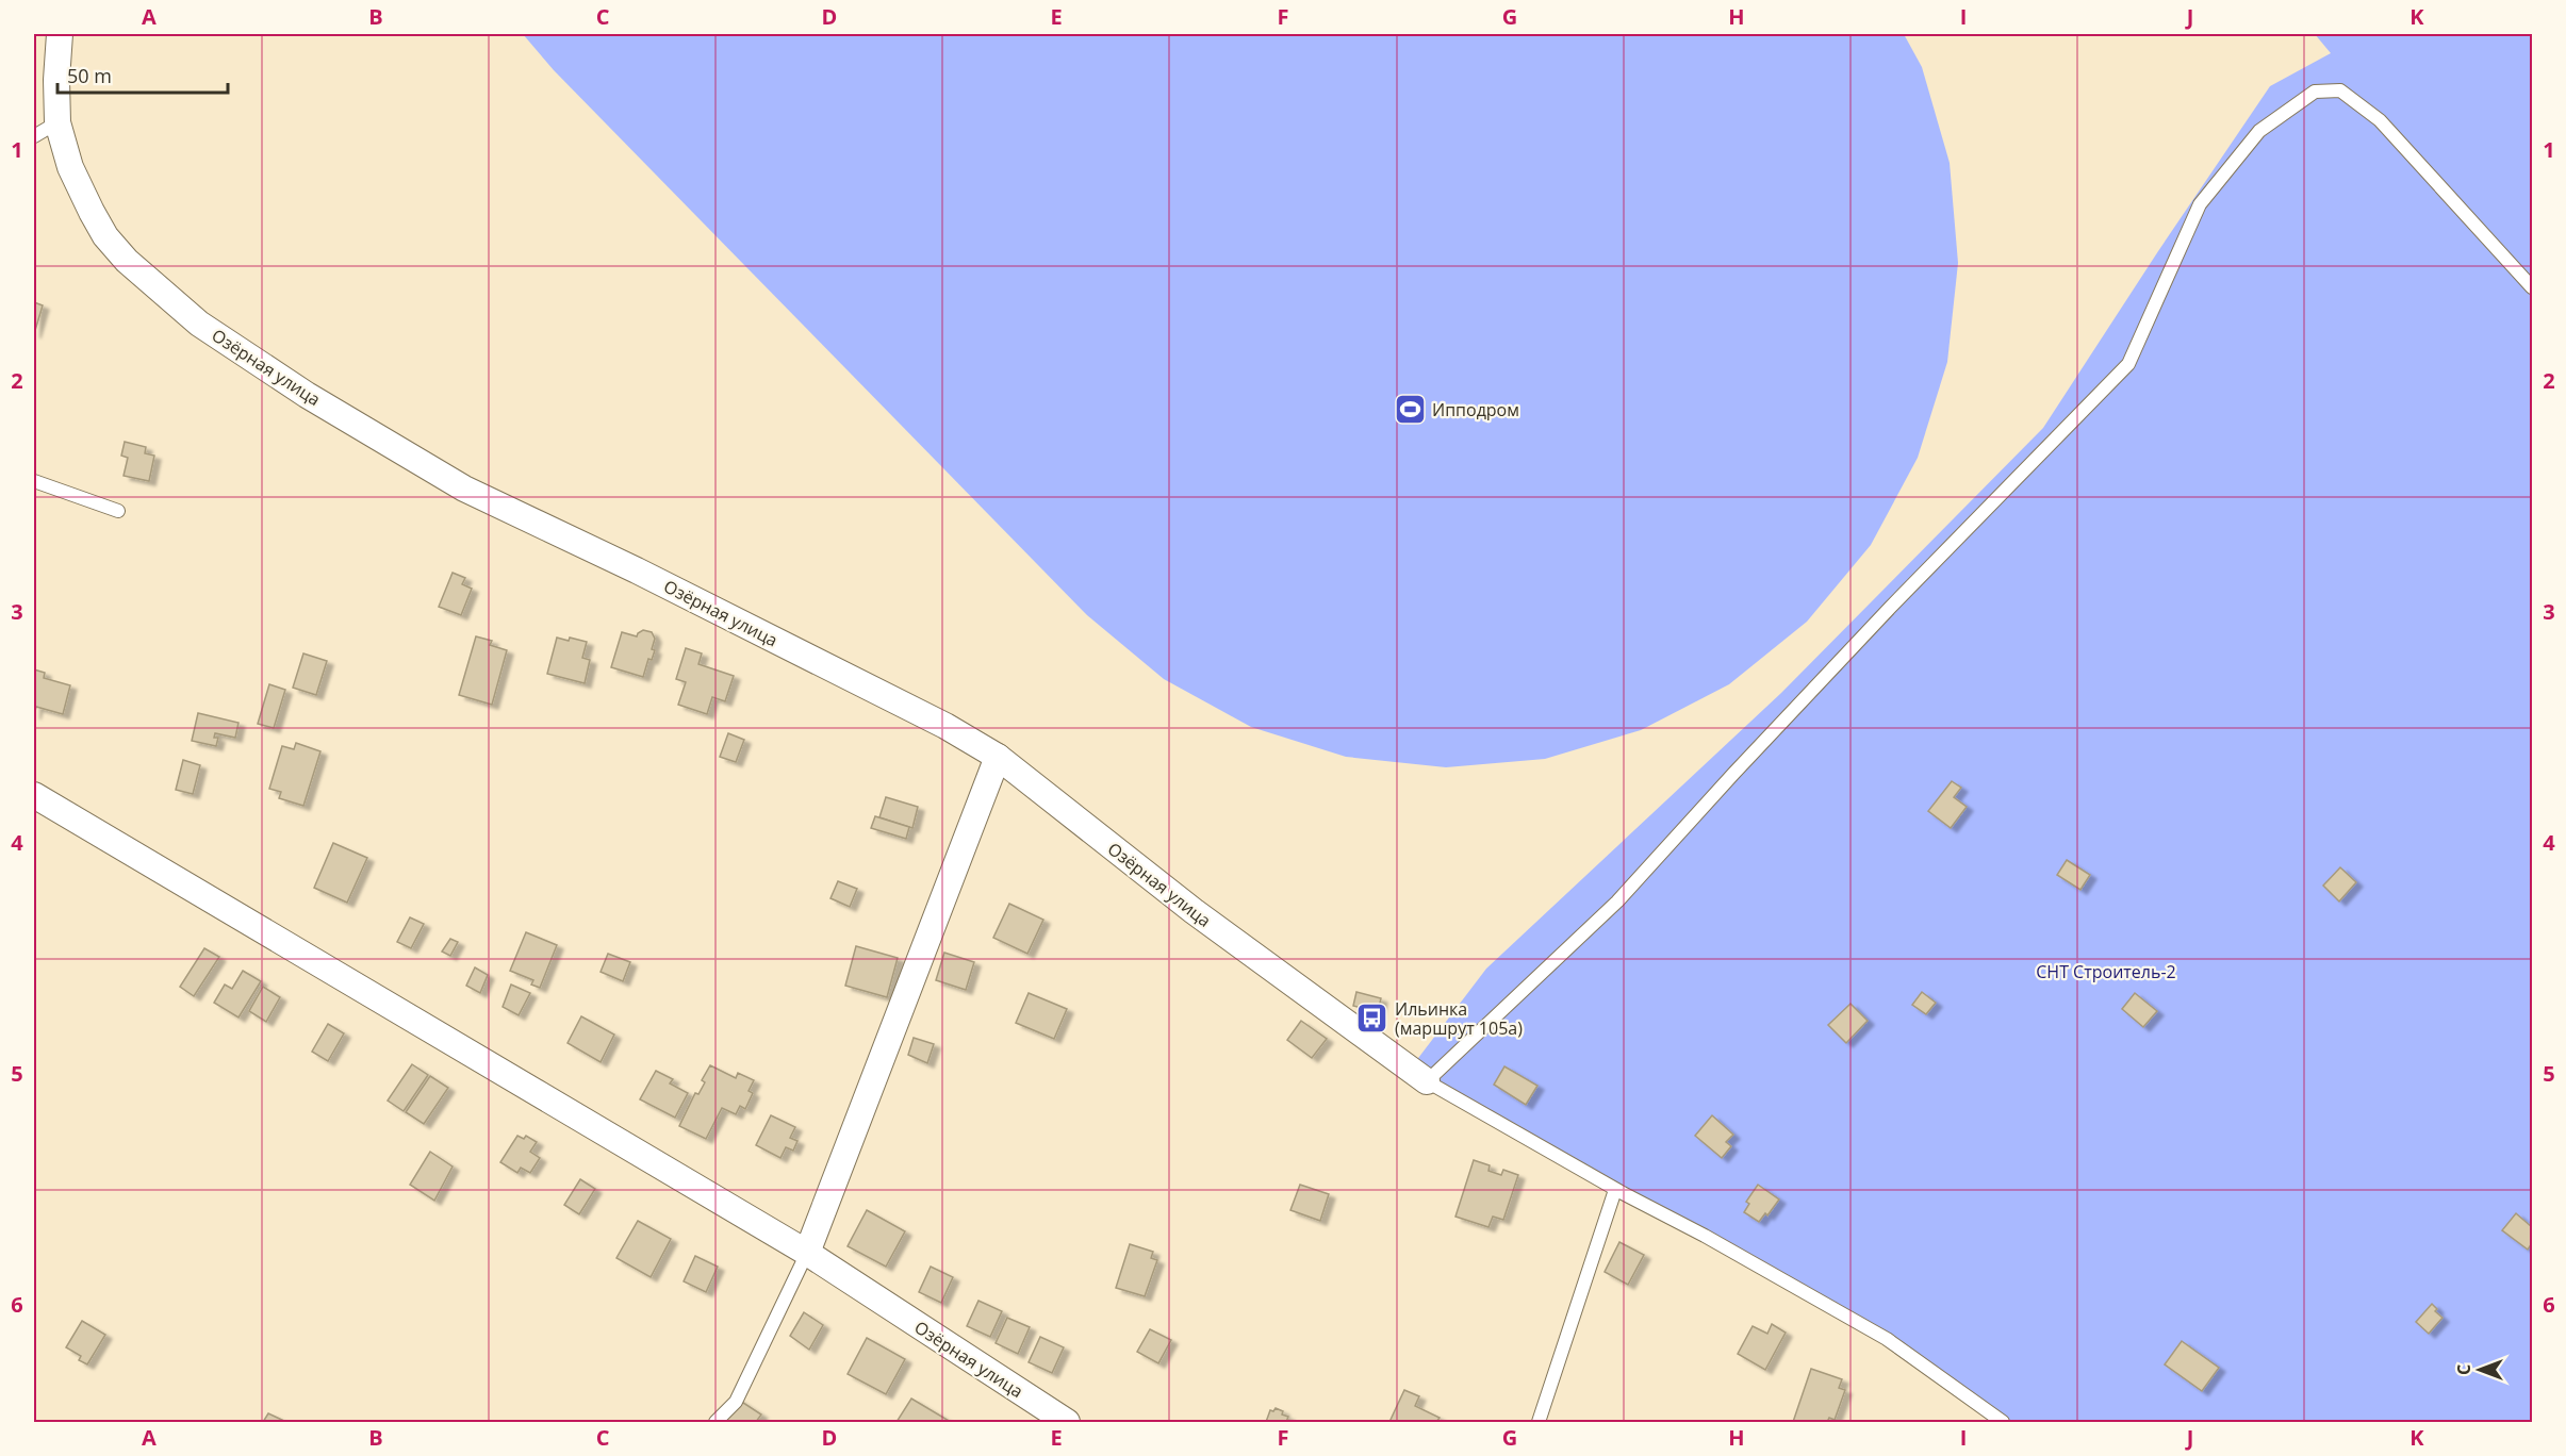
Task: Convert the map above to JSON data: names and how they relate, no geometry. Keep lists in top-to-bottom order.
{
  "streets": {
    "street": ["Озёрная улица"]
  },
  "parks": ["СНТ Строитель-2"],
  "places": {
    "sports": ["Ипподром"],
    "bus stop": ["Ильинка (маршрут 105а)"]
  },
  "scale_bar": "50 m",
  "north": "left",
  "grid": {
    "columns": [
      "A",
      "B",
      "C",
      "D",
      "E",
      "F",
      "G",
      "H",
      "I",
      "J",
      "K"
    ],
    "rows": [
      "1",
      "2",
      "3",
      "4",
      "5",
      "6"
    ]
  }
}
